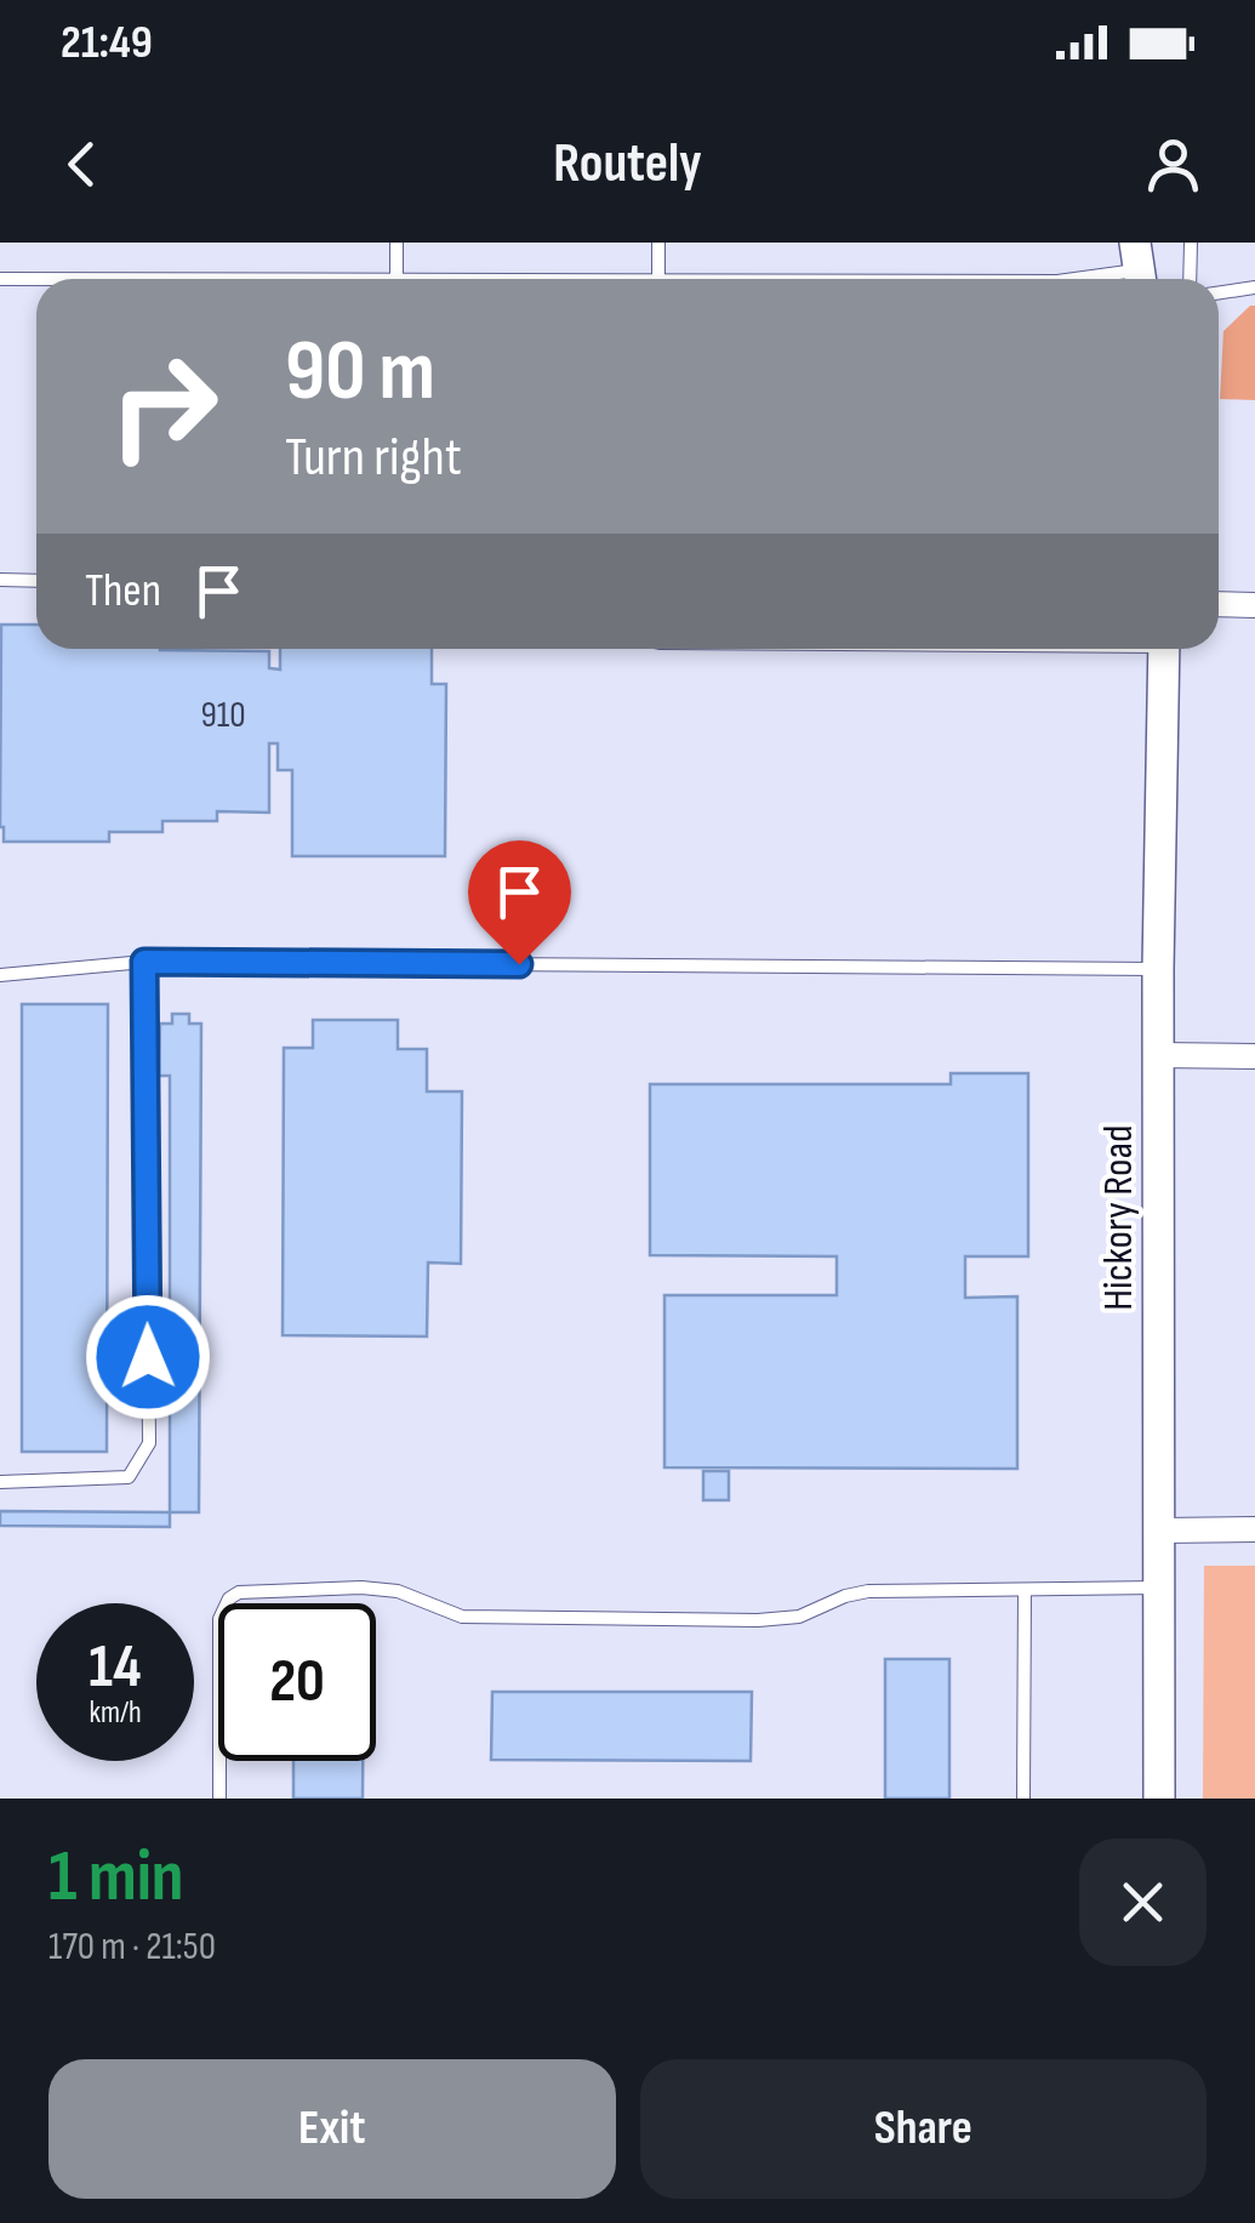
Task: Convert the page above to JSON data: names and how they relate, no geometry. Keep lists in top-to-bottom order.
{
  "streets": {
    "street": ["Hickory Road"]
  },
  "house_numbers": ["910"],
  "page": {
    "status": "21:49",
    "header": "Routely",
    "turn": ["90 m", "Turn right"],
    "then": "Then",
    "speed": "14 km/h",
    "limit": "20",
    "heading": ["1 min", "170 m · 21:50"],
    "buttons": ["Exit", "Share"]
  }
}
